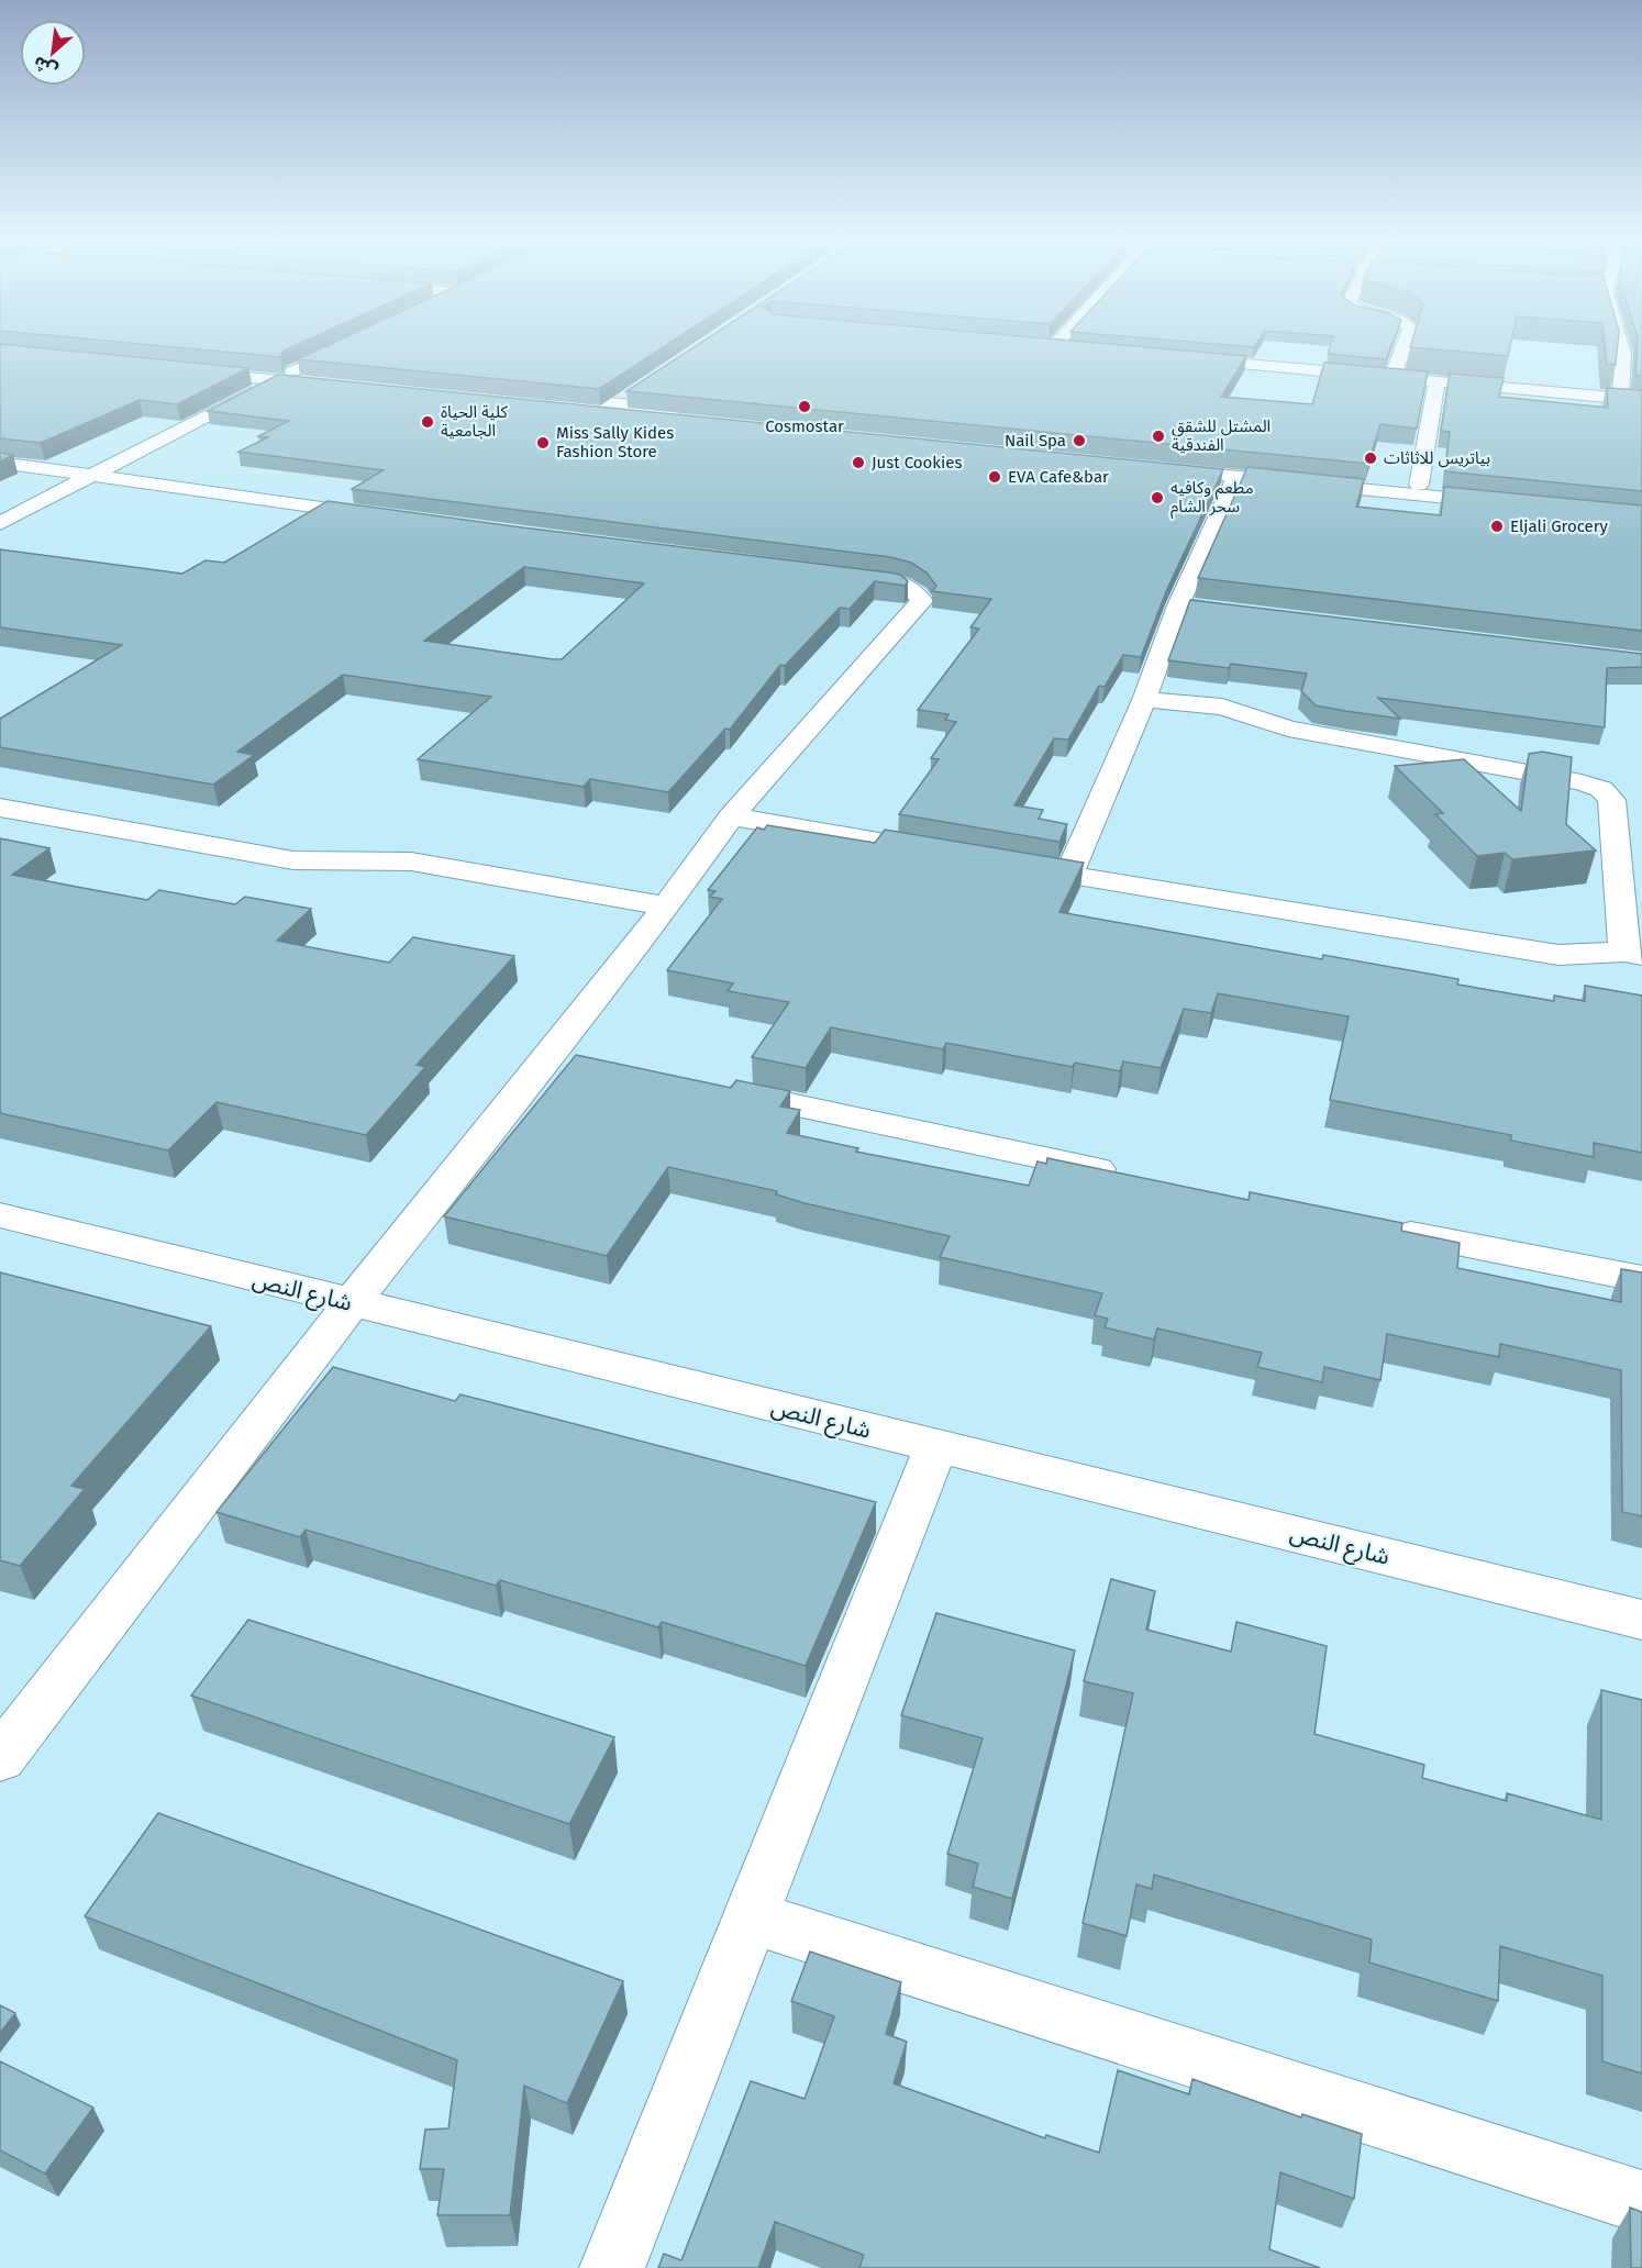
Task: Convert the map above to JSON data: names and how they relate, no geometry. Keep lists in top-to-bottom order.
{
  "streets": {
    "street": ["شارع النص"]
  },
  "places": [
    "Cosmostar",
    "كلية الحياة الجامعية",
    "المشتل للشقق الفندقية",
    "Nail Spa",
    "Miss Sally Kides Fashion Store",
    "بياتريس للاثاثات",
    "Just Cookies",
    "EVA Cafe&bar",
    "مطعم وكافيه سحر الشام",
    "Eljali Grocery"
  ],
  "north": "bottom left"
}
